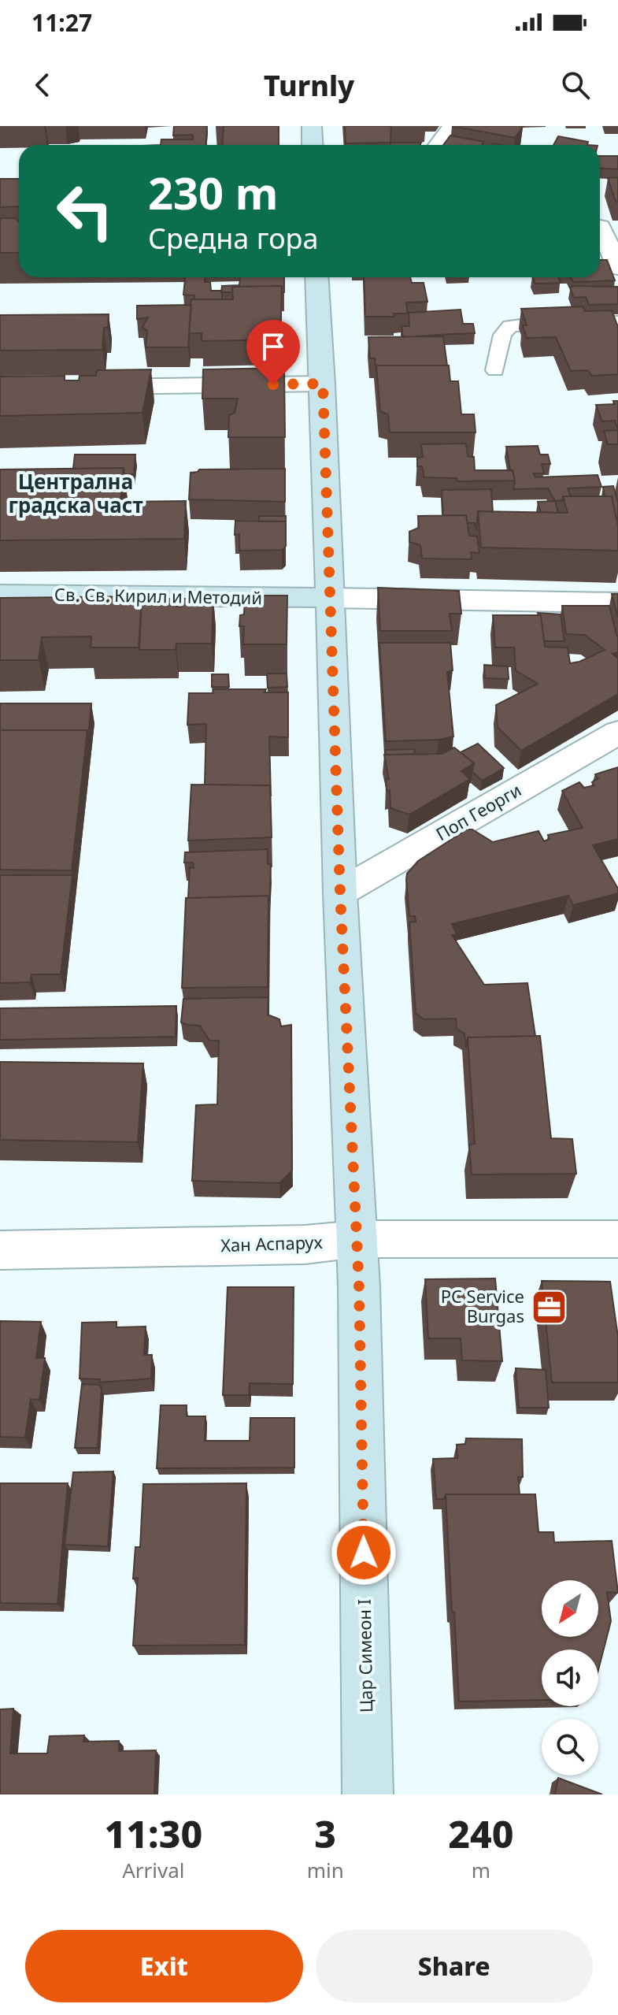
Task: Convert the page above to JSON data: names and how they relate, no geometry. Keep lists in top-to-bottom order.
{
  "streets": {
    "street": [
      "Св. Св. Кирил и Методий",
      "Поп Георги",
      "Хан Аспарух",
      "Цар Симеон I"
    ]
  },
  "crossings": [
    ["Св. Св. Кирил и Методий", "Цар Симеон I"],
    ["Поп Георги", "Цар Симеон I"],
    ["Хан Аспарух", "Цар Симеон I"]
  ],
  "districts": ["Централна градска част"],
  "places": {
    "office": ["PC Service Burgas"]
  },
  "north": "bottom left",
  "page": {
    "status": "11:27",
    "header": "Turnly",
    "turn": ["230 m", "Средна гора"],
    "eta": [
      "11:30",
      "Arrival",
      "3",
      "min",
      "240",
      "m"
    ],
    "buttons": ["Exit", "Share"]
  }
}
